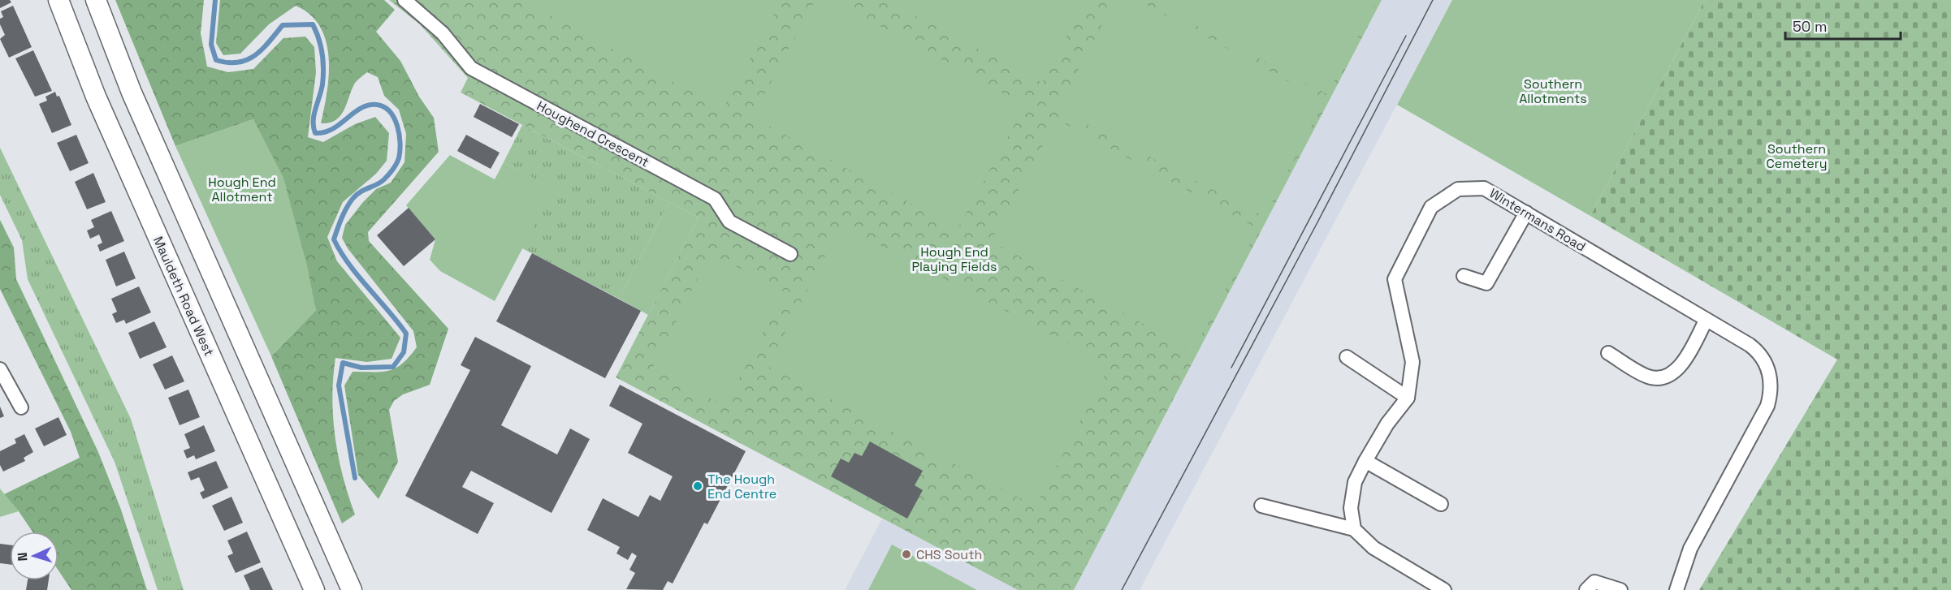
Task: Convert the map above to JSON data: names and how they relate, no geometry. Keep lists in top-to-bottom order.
{
  "streets": {
    "street": ["Houghend Crescent", "Wintermans Road", "Mauldeth Road West"]
  },
  "parks": [
    "Southern Allotments",
    "Southern Cemetery",
    "Hough End Allotment",
    "Hough End Playing Fields"
  ],
  "places": ["The Hough End Centre", "CHS South"],
  "scale_bar": "50 m",
  "north": "left"
}
